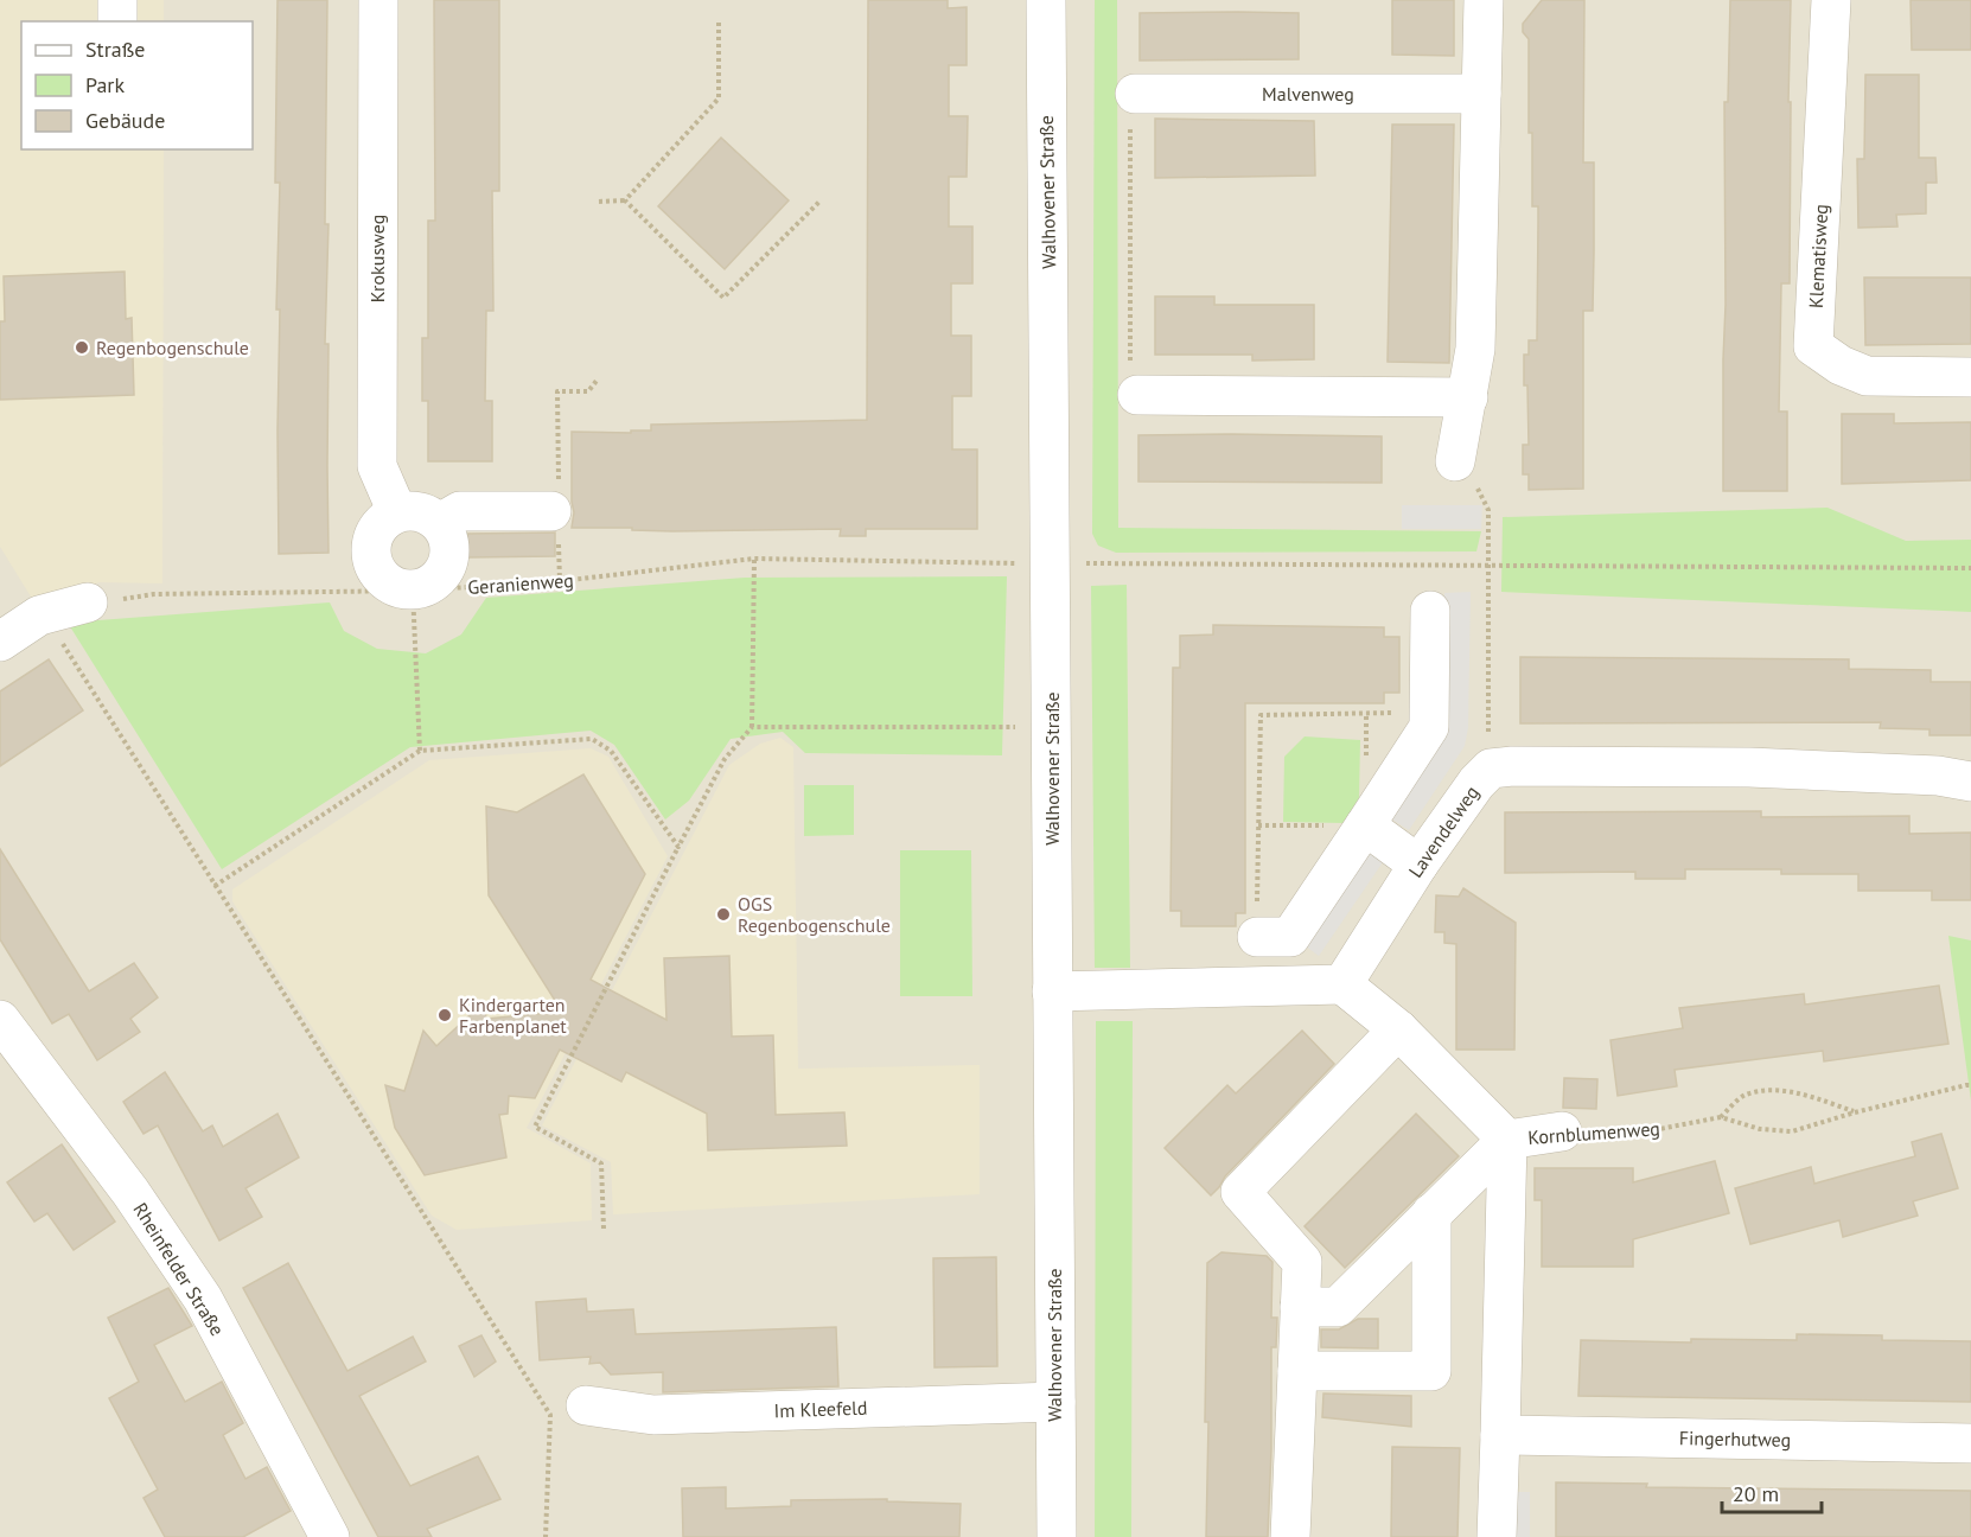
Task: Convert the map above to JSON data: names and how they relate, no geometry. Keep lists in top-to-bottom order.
{
  "streets": {
    "street": [
      "Malvenweg",
      "Walhovener Straße",
      "Klematisweg",
      "Krokusweg",
      "Lavendelweg",
      "Kornblumenweg",
      "Rheinfelder Straße",
      "Im Kleefeld",
      "Fingerhutweg"
    ],
    "path": ["Geranienweg"]
  },
  "crossings": [
    ["Walhovener Straße", "Geranienweg"],
    ["Walhovener Straße", "Im Kleefeld"],
    ["Krokusweg", "Geranienweg"]
  ],
  "places": ["Regenbogenschule", "OGS Regenbogenschule", "Kindergarten Farbenplanet"],
  "legend": ["Straße", "Park", "Gebäude"],
  "scale_bar": "20 m"
}
